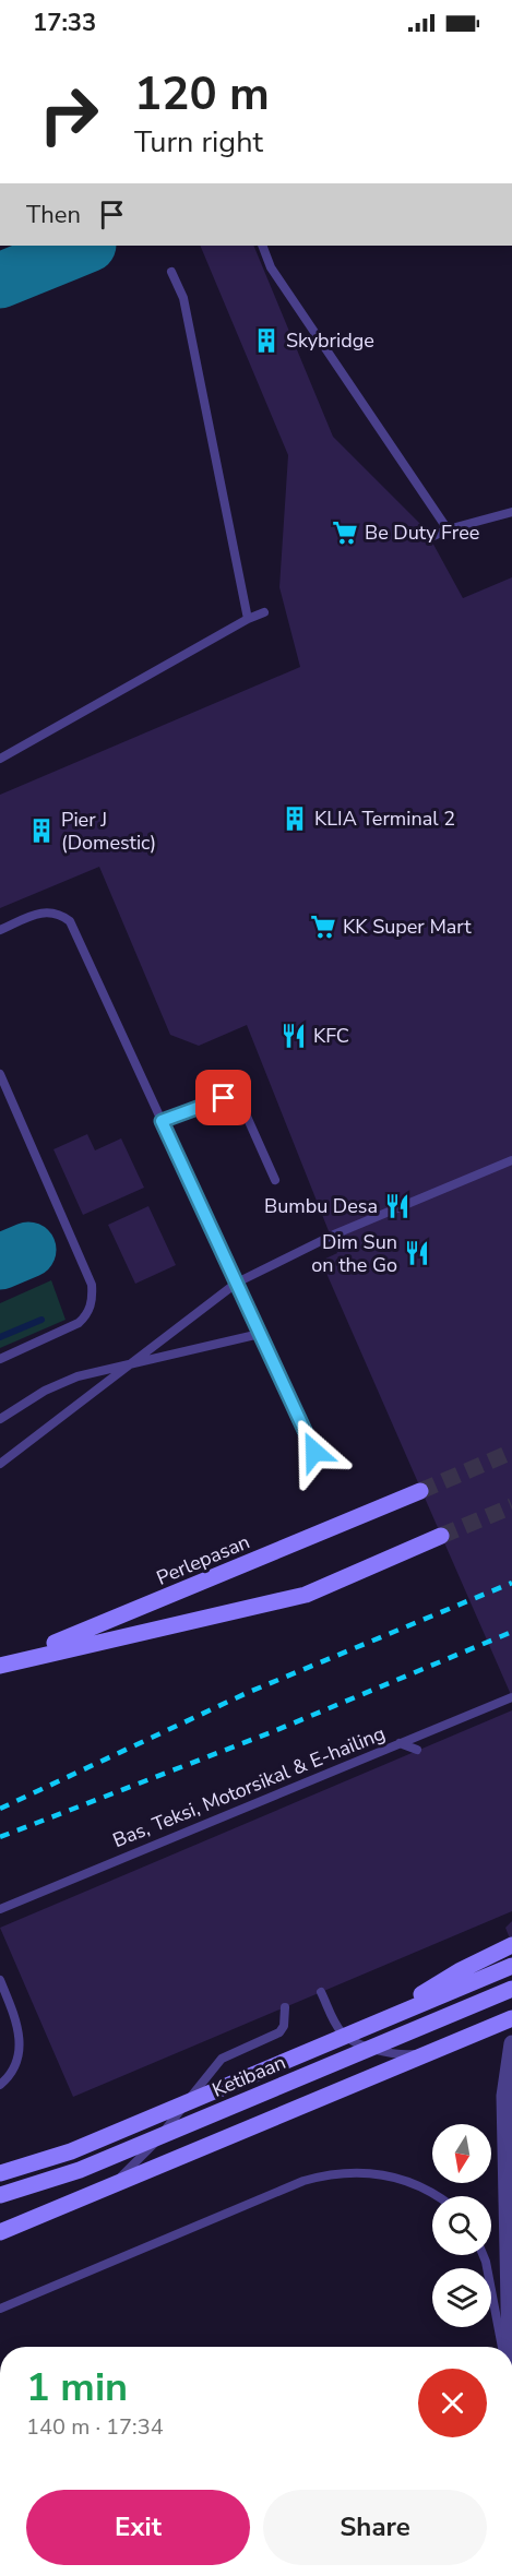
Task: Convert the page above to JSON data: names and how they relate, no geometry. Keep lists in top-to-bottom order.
{
  "streets": {
    "main road": ["Perlepasan", "Ketibaan"],
    "lane": ["Bas, Teksi, Motorsikal & E-hailing"]
  },
  "places": {
    "building": ["Skybridge", "KLIA Terminal 2", "Pier J (Domestic)"],
    "supermarket": ["Be Duty Free", "KK Super Mart"],
    "restaurant": ["KFC", "Bumbu Desa", "Dim Sun on the Go"]
  },
  "north": "bottom",
  "page": {
    "status": "17:33",
    "turn": ["120 m", "Turn right"],
    "then": "Then",
    "heading": ["1 min", "140 m · 17:34"],
    "buttons": ["Exit", "Share"]
  }
}
